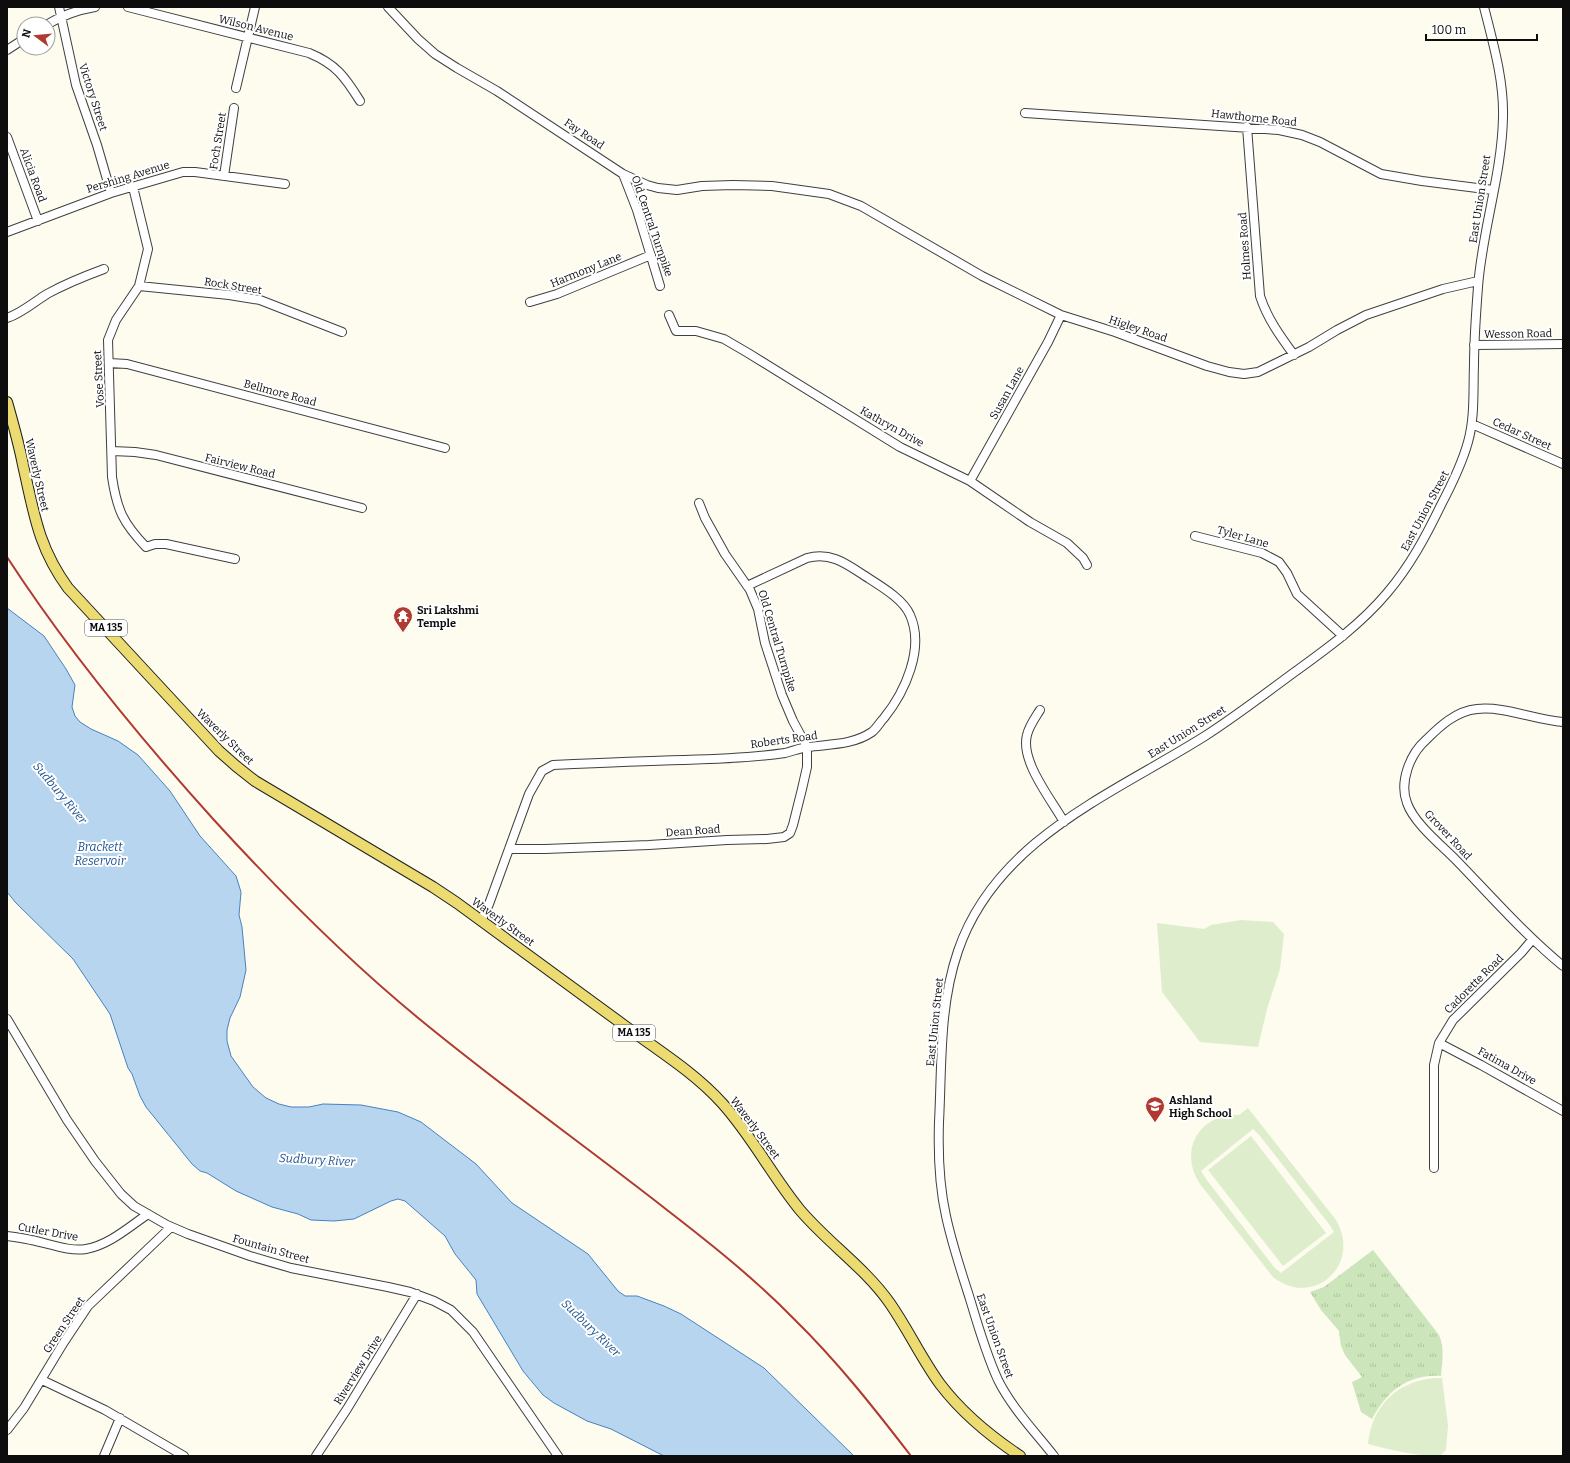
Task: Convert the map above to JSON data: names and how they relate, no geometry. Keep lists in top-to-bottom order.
{
  "streets": {
    "main road": ["Waverly Street", "MA 135"],
    "street": [
      "Wilson Avenue",
      "Victory Street",
      "Hawthorne Road",
      "Fay Road",
      "Foch Street",
      "Alicia Road",
      "Pershing Avenue",
      "East Union Street",
      "Old Central Turnpike",
      "Holmes Road",
      "Harmony Lane",
      "Rock Street",
      "Higley Road",
      "Wesson Road",
      "Vose Street",
      "Bellmore Road",
      "Susan Lane",
      "Kathryn Drive",
      "Cedar Street",
      "Fairview Road",
      "Tyler Lane",
      "Roberts Road",
      "Dean Road",
      "Grover Road",
      "Cadorette Road",
      "Fatima Drive",
      "Cutler Drive",
      "Fountain Street",
      "Green Street",
      "Riverview Drive"
    ]
  },
  "crossings": [
    ["Victory Street", "Pershing Avenue"],
    ["Hawthorne Road", "East Union Street"],
    ["Hawthorne Road", "Holmes Road"],
    ["Fay Road", "Old Central Turnpike"],
    ["Fay Road", "Higley Road"],
    ["Foch Street", "Pershing Avenue"],
    ["Alicia Road", "Pershing Avenue"],
    ["Pershing Avenue", "Vose Street"],
    ["East Union Street", "Higley Road"],
    ["East Union Street", "Wesson Road"],
    ["East Union Street", "Cedar Street"],
    ["East Union Street", "Tyler Lane"],
    ["Old Central Turnpike", "Harmony Lane"],
    ["Old Central Turnpike", "Roberts Road"],
    ["Old Central Turnpike", "Dean Road"],
    ["Holmes Road", "Higley Road"],
    ["Rock Street", "Vose Street"],
    ["Higley Road", "Susan Lane"],
    ["Vose Street", "Bellmore Road"],
    ["Vose Street", "Fairview Road"],
    ["Susan Lane", "Kathryn Drive"],
    ["Waverly Street", "Roberts Road"],
    ["Roberts Road", "Dean Road"],
    ["Grover Road", "Cadorette Road"],
    ["Cadorette Road", "Fatima Drive"],
    ["Cutler Drive", "Fountain Street"],
    ["Fountain Street", "Green Street"],
    ["Fountain Street", "Riverview Drive"]
  ],
  "water": ["Sudbury River", "Brackett Reservoir"],
  "places": {
    "temple": ["Sri Lakshmi Temple"],
    "school or university": ["Ashland High School"]
  },
  "scale_bar": "100 m",
  "north": "left"
}
